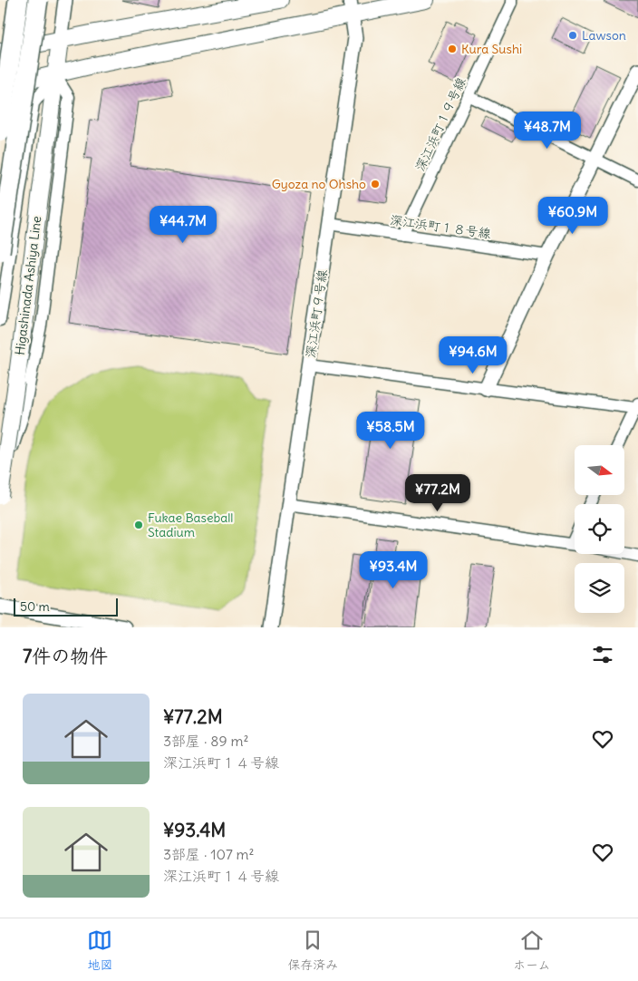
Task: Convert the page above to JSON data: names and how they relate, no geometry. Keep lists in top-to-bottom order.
{
  "streets": {
    "main road": ["Higashinada Ashiya Line"],
    "street": ["深江浜町１９号線", "深江浜町１８号線", "深江浜町９号線"]
  },
  "crossings": [
    ["深江浜町１９号線", "深江浜町１８号線"],
    ["深江浜町１８号線", "深江浜町９号線"]
  ],
  "places": [
    "Lawson",
    "Kura Sushi",
    "Gyoza no Ohsho",
    "Fukae Baseball Stadium"
  ],
  "scale_bar": "50 m",
  "north": "right",
  "page": {
    "price": [
      "¥48.7M",
      "¥60.9M",
      "¥44.7M",
      "¥94.6M",
      "¥58.5M",
      "¥77.2M",
      "¥93.4M"
    ],
    "scale": "50 m",
    "heading": "7件の物件",
    "list": [
      {
        "name": "¥77.2M",
        "note": "3部屋 · 89 m² · 深江浜町１４号線"
      },
      {
        "name": "¥93.4M",
        "note": "3部屋 · 107 m² · 深江浜町１４号線"
      }
    ],
    "tabs": ["地図", "保存済み", "ホーム"]
  }
}
